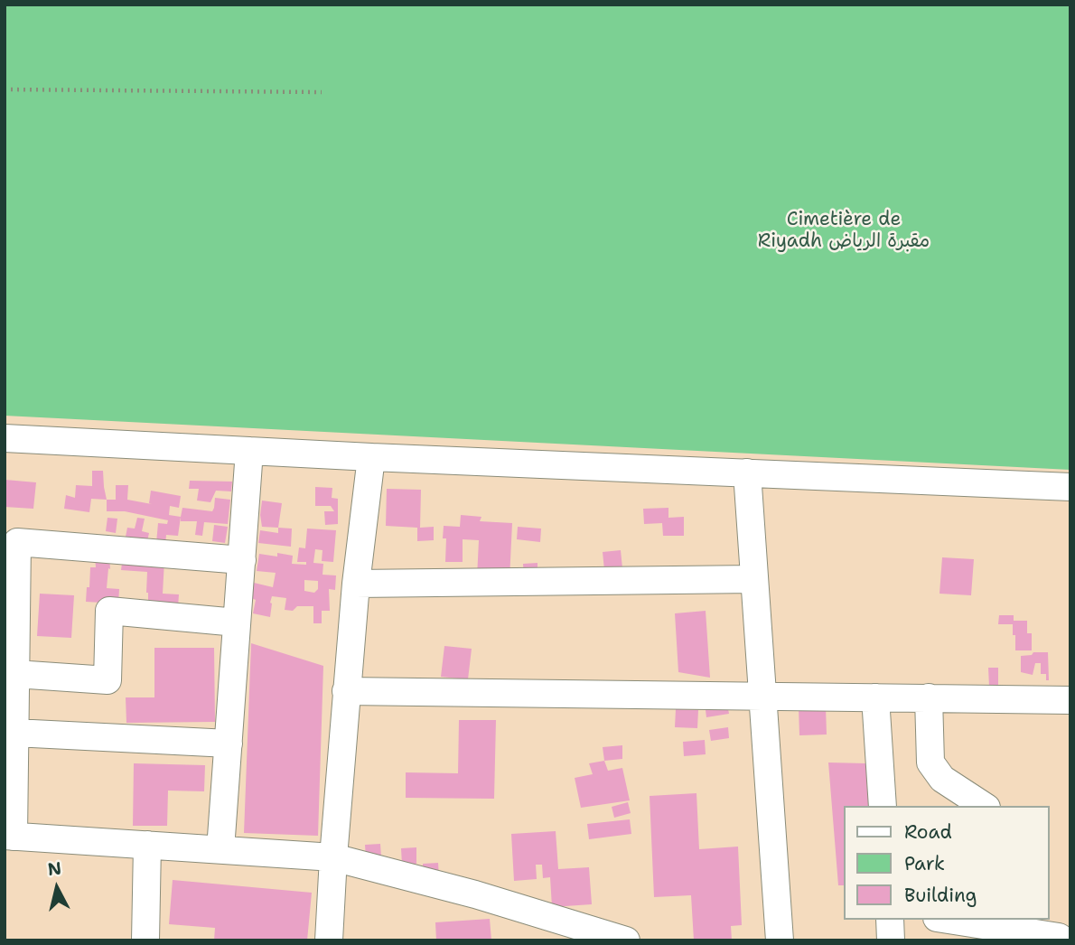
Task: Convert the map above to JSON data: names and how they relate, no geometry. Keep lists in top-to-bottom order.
{
  "parks": ["Cimetière de Riyadh مقبرة الرياض"],
  "legend": ["Road", "Park", "Building"],
  "north": "top"
}
